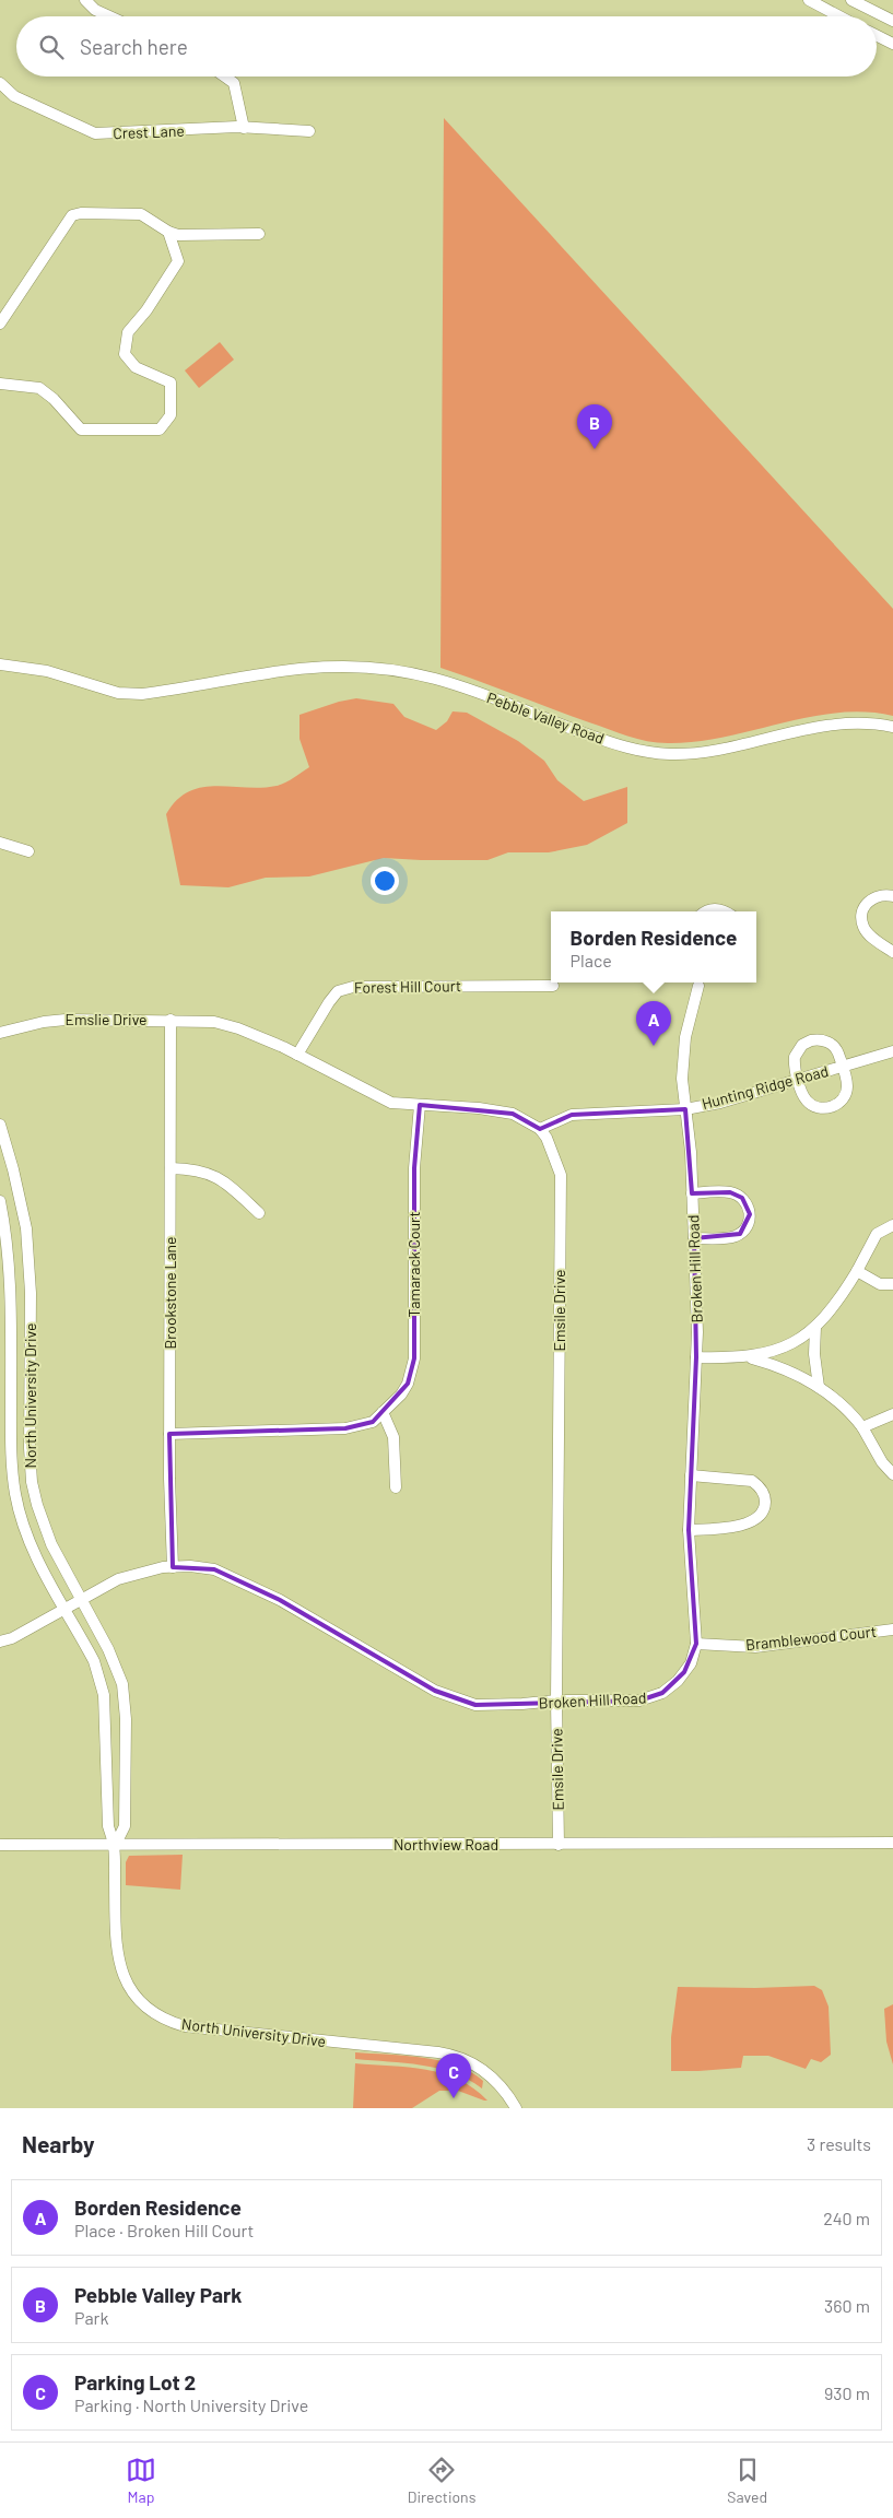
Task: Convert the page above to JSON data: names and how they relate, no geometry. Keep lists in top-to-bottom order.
{
  "streets": {
    "street": [
      "Crest Lane",
      "Pebble Valley Road",
      "Forest Hill Court",
      "Emslie Drive",
      "Hunting Ridge Road",
      "Tamarack Court",
      "Broken Hill Road",
      "Brookstone Lane",
      "Emsile Drive",
      "North University Drive",
      "Bramblewood Court",
      "Northview Road"
    ]
  },
  "crossings": [
    ["Forest Hill Court", "Emslie Drive"],
    ["Emslie Drive", "Brookstone Lane"],
    ["Hunting Ridge Road", "Broken Hill Road"],
    ["Hunting Ridge Road", "Emsile Drive"],
    ["Tamarack Court", "Brookstone Lane"],
    ["Broken Hill Road", "Brookstone Lane"],
    ["Broken Hill Road", "Emsile Drive"],
    ["Broken Hill Road", "North University Drive"],
    ["Broken Hill Road", "Bramblewood Court"],
    ["Emsile Drive", "Northview Road"],
    ["North University Drive", "Northview Road"]
  ],
  "page": {
    "search": "Search here",
    "pins": ["B", "A", "C"],
    "popup": ["Borden Residence", "Place"],
    "heading": ["Nearby", "3 results"],
    "list": [
      {
        "mark": "A",
        "name": "Borden Residence",
        "note": "Place · Broken Hill Court",
        "value": "240 m"
      },
      {
        "mark": "B",
        "name": "Pebble Valley Park",
        "note": "Park",
        "value": "360 m"
      },
      {
        "mark": "C",
        "name": "Parking Lot 2",
        "note": "Parking · North University Drive",
        "value": "930 m"
      }
    ],
    "nav": ["Map", "Directions", "Saved"]
  }
}
